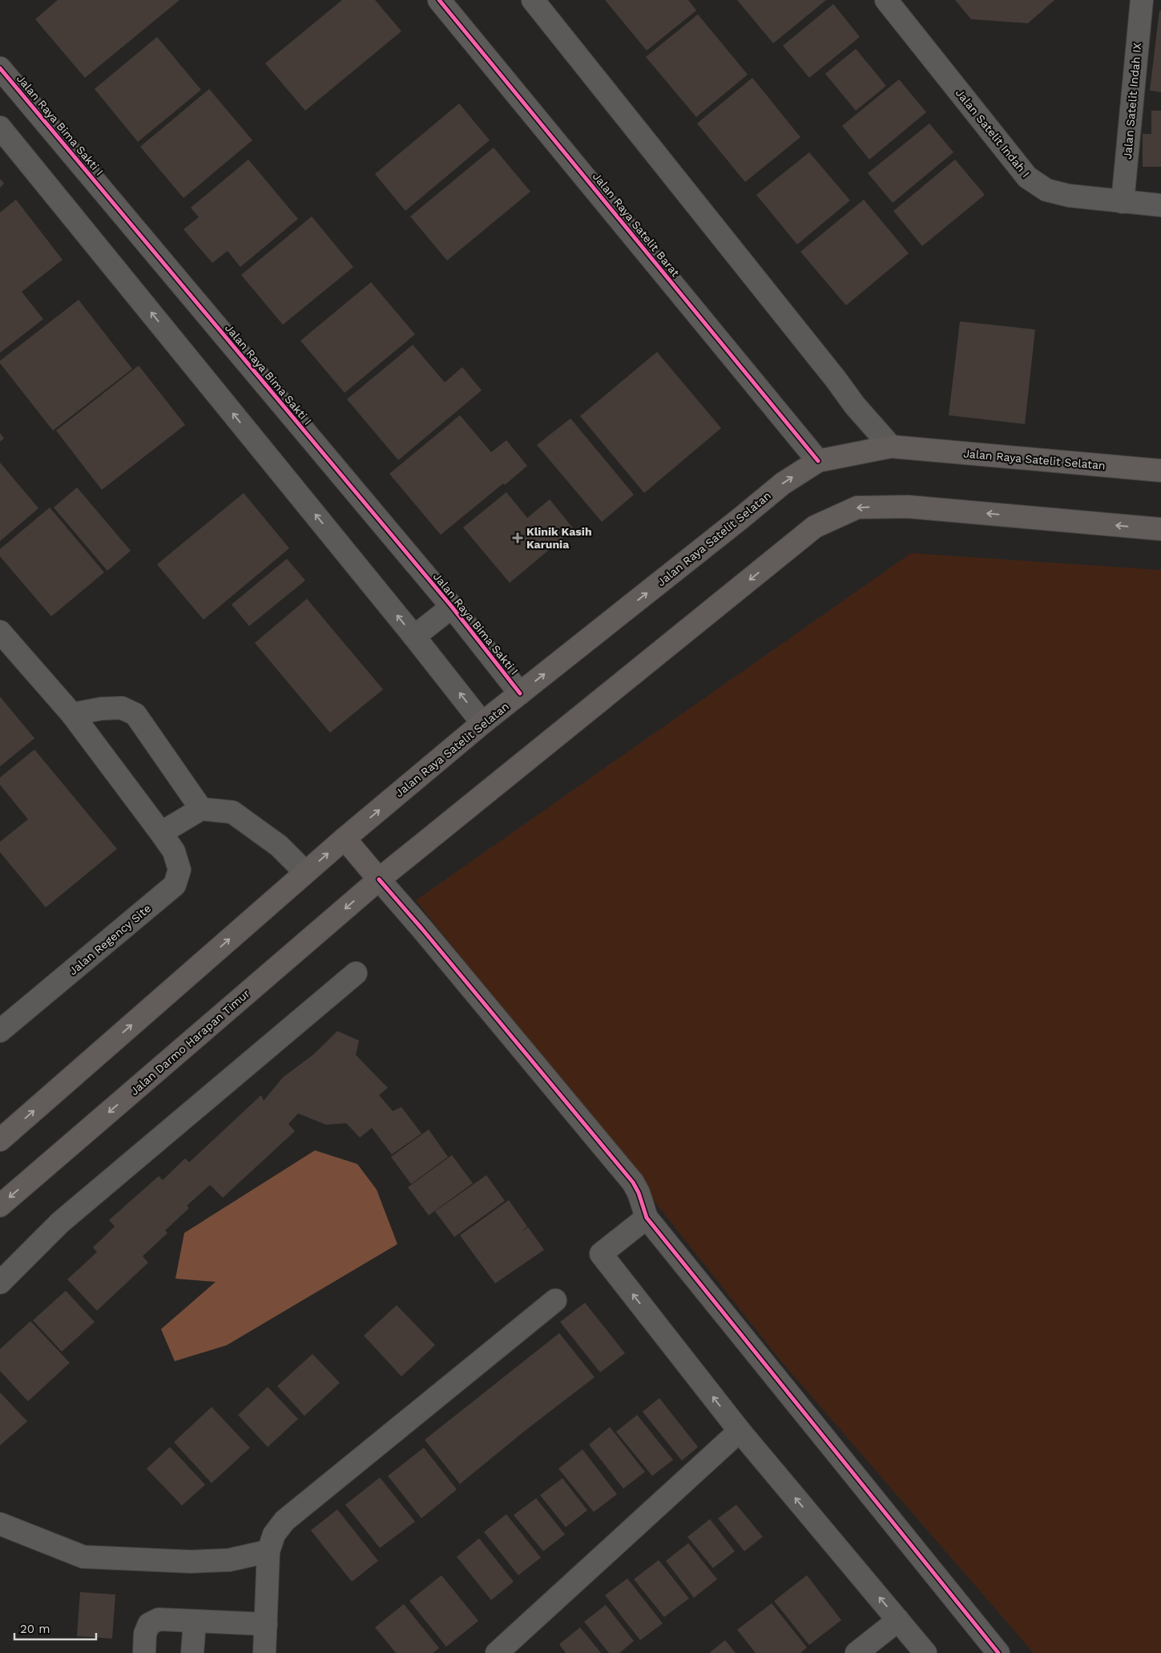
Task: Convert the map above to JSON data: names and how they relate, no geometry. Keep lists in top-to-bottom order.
{
  "streets": {
    "main road": ["Jalan Raya Satelit Selatan", "Jalan Darmo Harapan Timur"],
    "street": [
      "Jalan Satelit Indah IX",
      "Jalan Raya Bima Sakti I",
      "Jalan Satelit Indah I",
      "Jalan Raya Satelit Barat",
      "Jalan Regency Site"
    ]
  },
  "crossings": [
    ["Jalan Satelit Indah IX", "Jalan Satelit Indah I"],
    ["Jalan Raya Bima Sakti I", "Jalan Raya Satelit Selatan"],
    ["Jalan Raya Satelit Barat", "Jalan Raya Satelit Selatan"]
  ],
  "places": {
    "health": ["Klinik Kasih Karunia"]
  },
  "scale_bar": "20 m"
}
